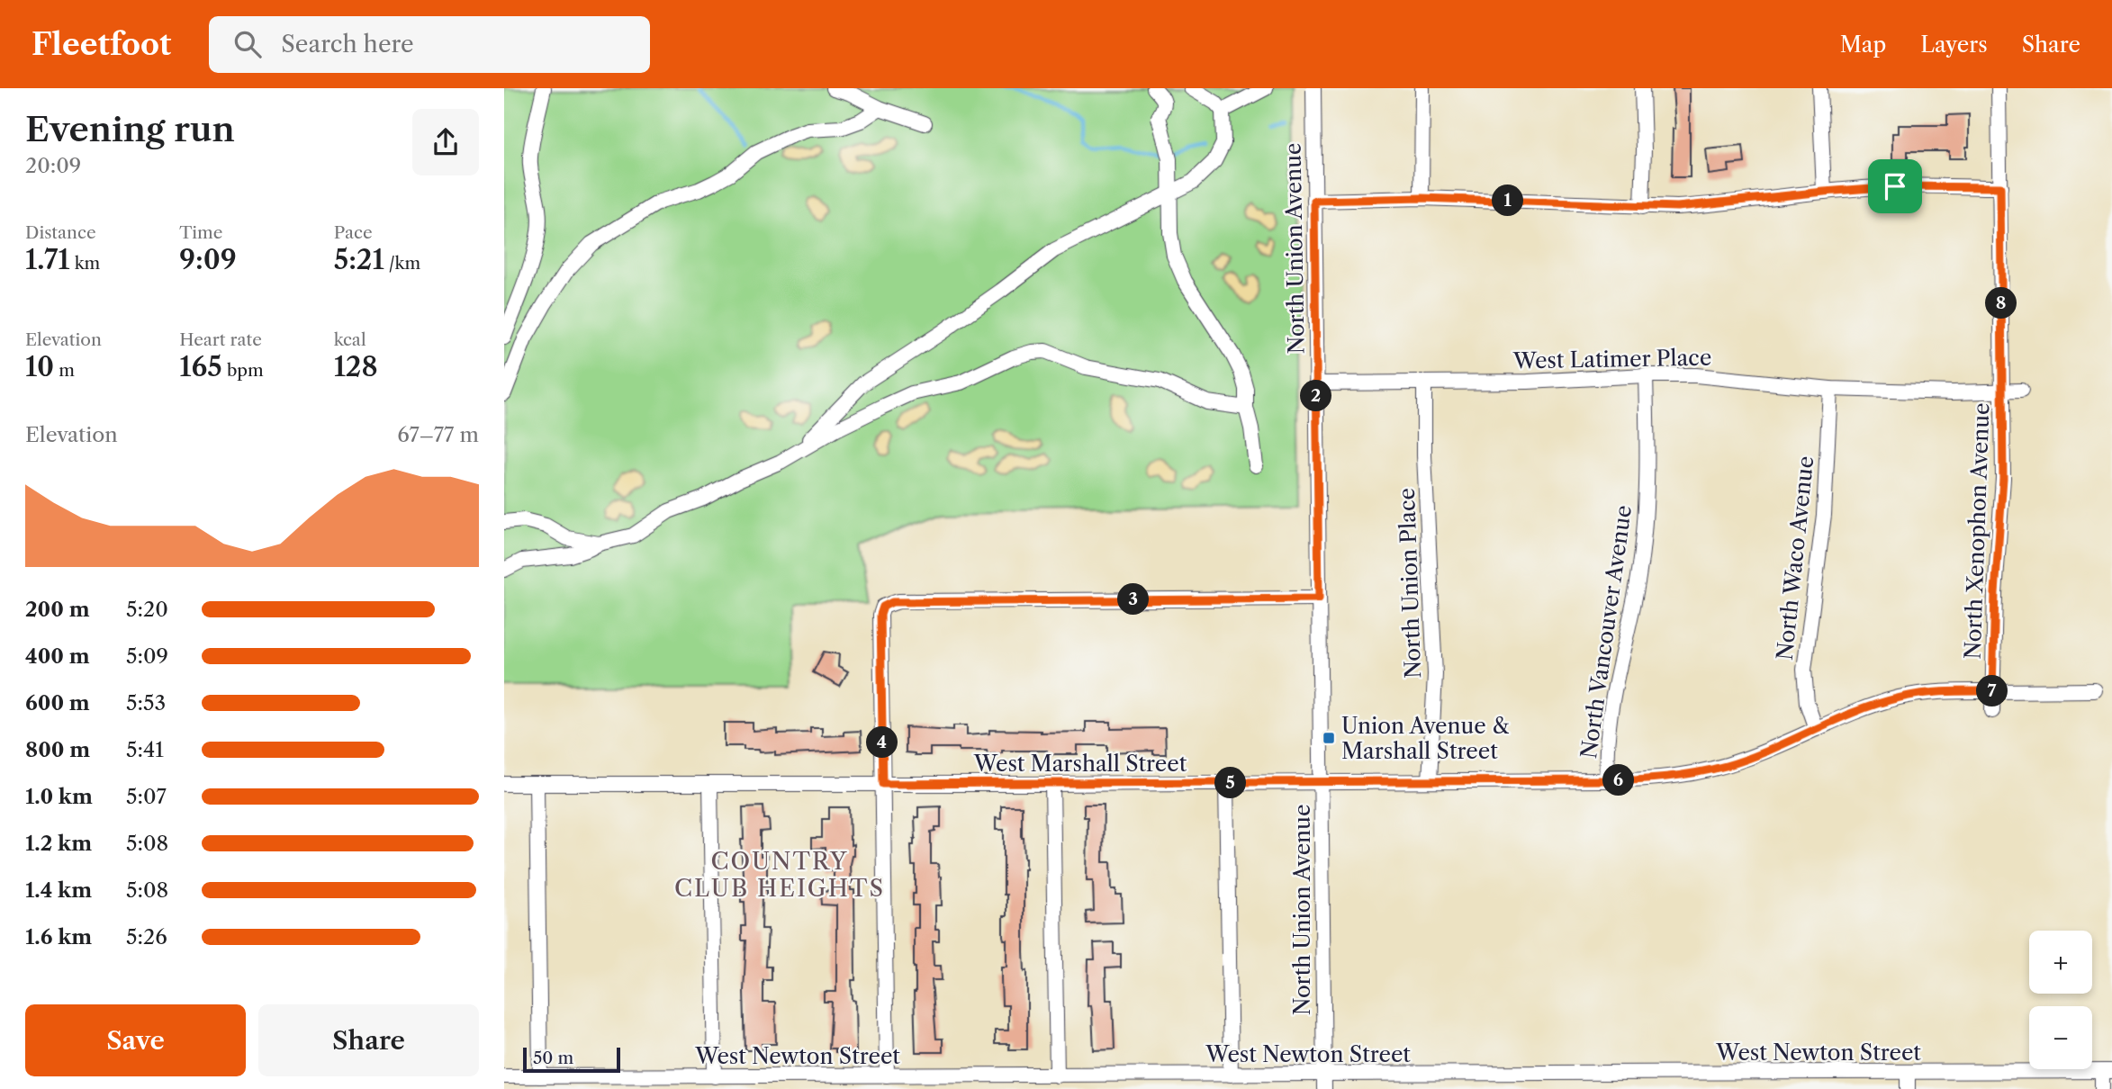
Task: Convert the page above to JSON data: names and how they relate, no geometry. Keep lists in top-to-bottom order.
{
  "streets": {
    "street": [
      "North Union Avenue",
      "West Latimer Place",
      "North Xenophon Avenue",
      "North Waco Avenue",
      "North Union Place",
      "North Vancouver Avenue",
      "West Marshall Street",
      "West Newton Street"
    ]
  },
  "crossings": [
    ["North Union Avenue", "West Latimer Place"],
    ["North Union Avenue", "West Marshall Street"],
    ["North Union Avenue", "West Newton Street"],
    ["West Latimer Place", "North Xenophon Avenue"],
    ["West Latimer Place", "North Waco Avenue"],
    ["West Latimer Place", "North Union Place"],
    ["West Latimer Place", "North Vancouver Avenue"],
    ["North Xenophon Avenue", "West Marshall Street"],
    ["North Waco Avenue", "West Marshall Street"],
    ["North Union Place", "West Marshall Street"],
    ["North Vancouver Avenue", "West Marshall Street"]
  ],
  "districts": ["COUNTRY CLUB HEIGHTS"],
  "places": {
    "transit": ["Union Avenue & Marshall Street"]
  },
  "scale_bar": "50 m",
  "page": {
    "header": "Fleetfoot",
    "search": "Search here",
    "nav": ["Map", "Layers", "Share"],
    "heading": ["Evening run", "20:09"],
    "pins": [
      "1",
      "8",
      "2",
      "3",
      "7",
      "4",
      "6",
      "5"
    ],
    "stats": [
      ["Distance", "1.71 km"],
      ["Time", "9:09"],
      ["Pace", "5:21 /km"],
      ["Elevation", "10 m"],
      ["Heart rate", "165 bpm"],
      ["kcal", "128"]
    ],
    "chart": ["Elevation", "67–77 m"],
    "list": [
      {
        "name": "200 m",
        "note": "5:20"
      },
      {
        "name": "400 m",
        "note": "5:09"
      },
      {
        "name": "600 m",
        "note": "5:53"
      },
      {
        "name": "800 m",
        "note": "5:41"
      },
      {
        "name": "1.0 km",
        "note": "5:07"
      },
      {
        "name": "1.2 km",
        "note": "5:08"
      },
      {
        "name": "1.4 km",
        "note": "5:08"
      },
      {
        "name": "1.6 km",
        "note": "5:26"
      }
    ],
    "map_buttons": ["+", "−"],
    "buttons": ["Save", "Share"],
    "scale": "50 m"
  }
}
